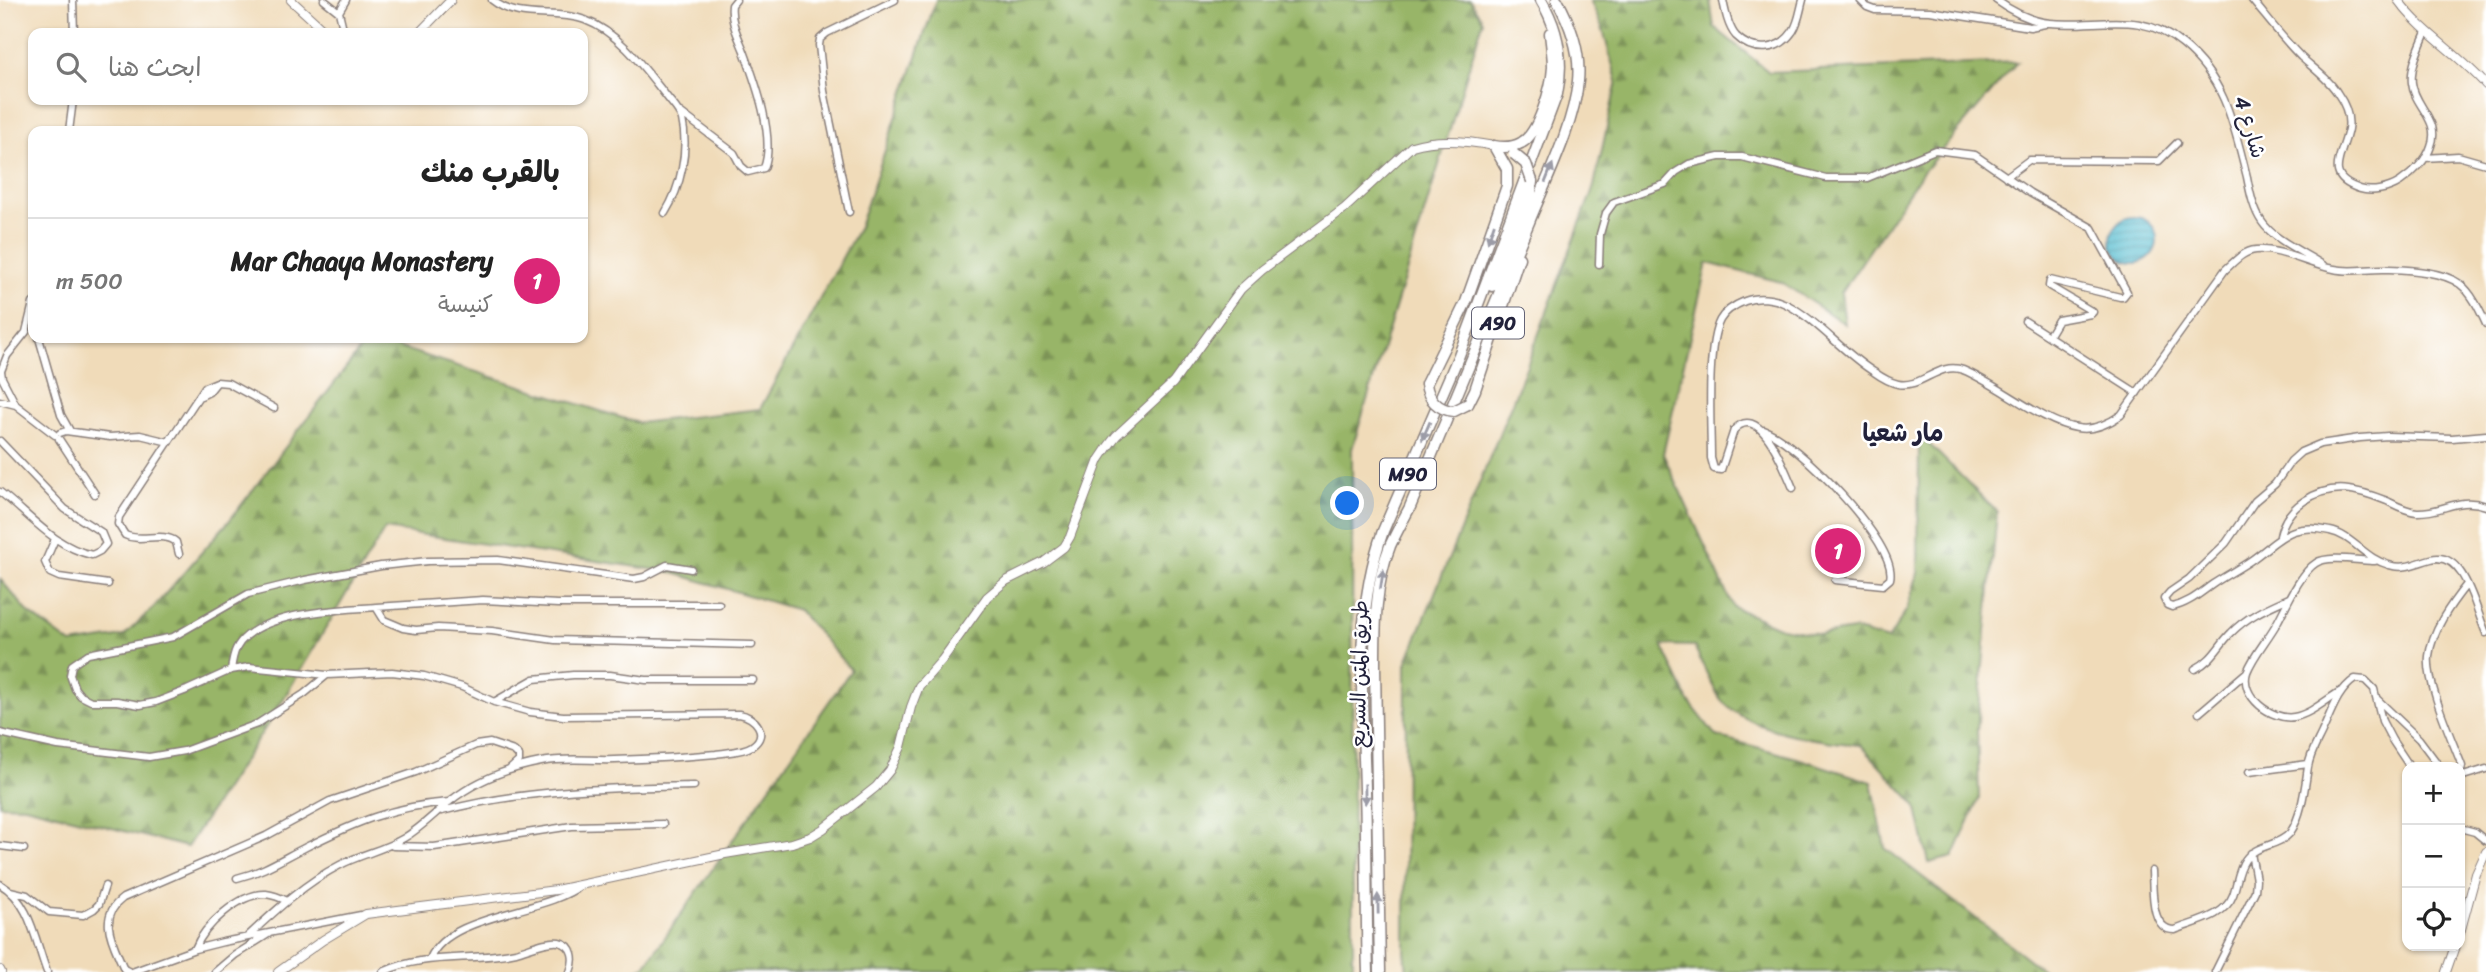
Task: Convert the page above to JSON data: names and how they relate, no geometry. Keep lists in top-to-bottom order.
{
  "streets": {
    "highway": ["A90", "M90", "طريق المتن السريع"],
    "street": ["شارع 4"]
  },
  "crossings": [
    ["A90", "طريق المتن السريع"]
  ],
  "districts": ["مار شعيا"],
  "page": {
    "search": "ابحث هنا",
    "heading": "بالقرب منك",
    "list": [
      {
        "mark": "1",
        "name": "Mar Chaaya Monastery",
        "note": "كنيسة",
        "value": "500 m"
      }
    ],
    "pins": "1",
    "map_buttons": ["+", "−"]
  }
}
